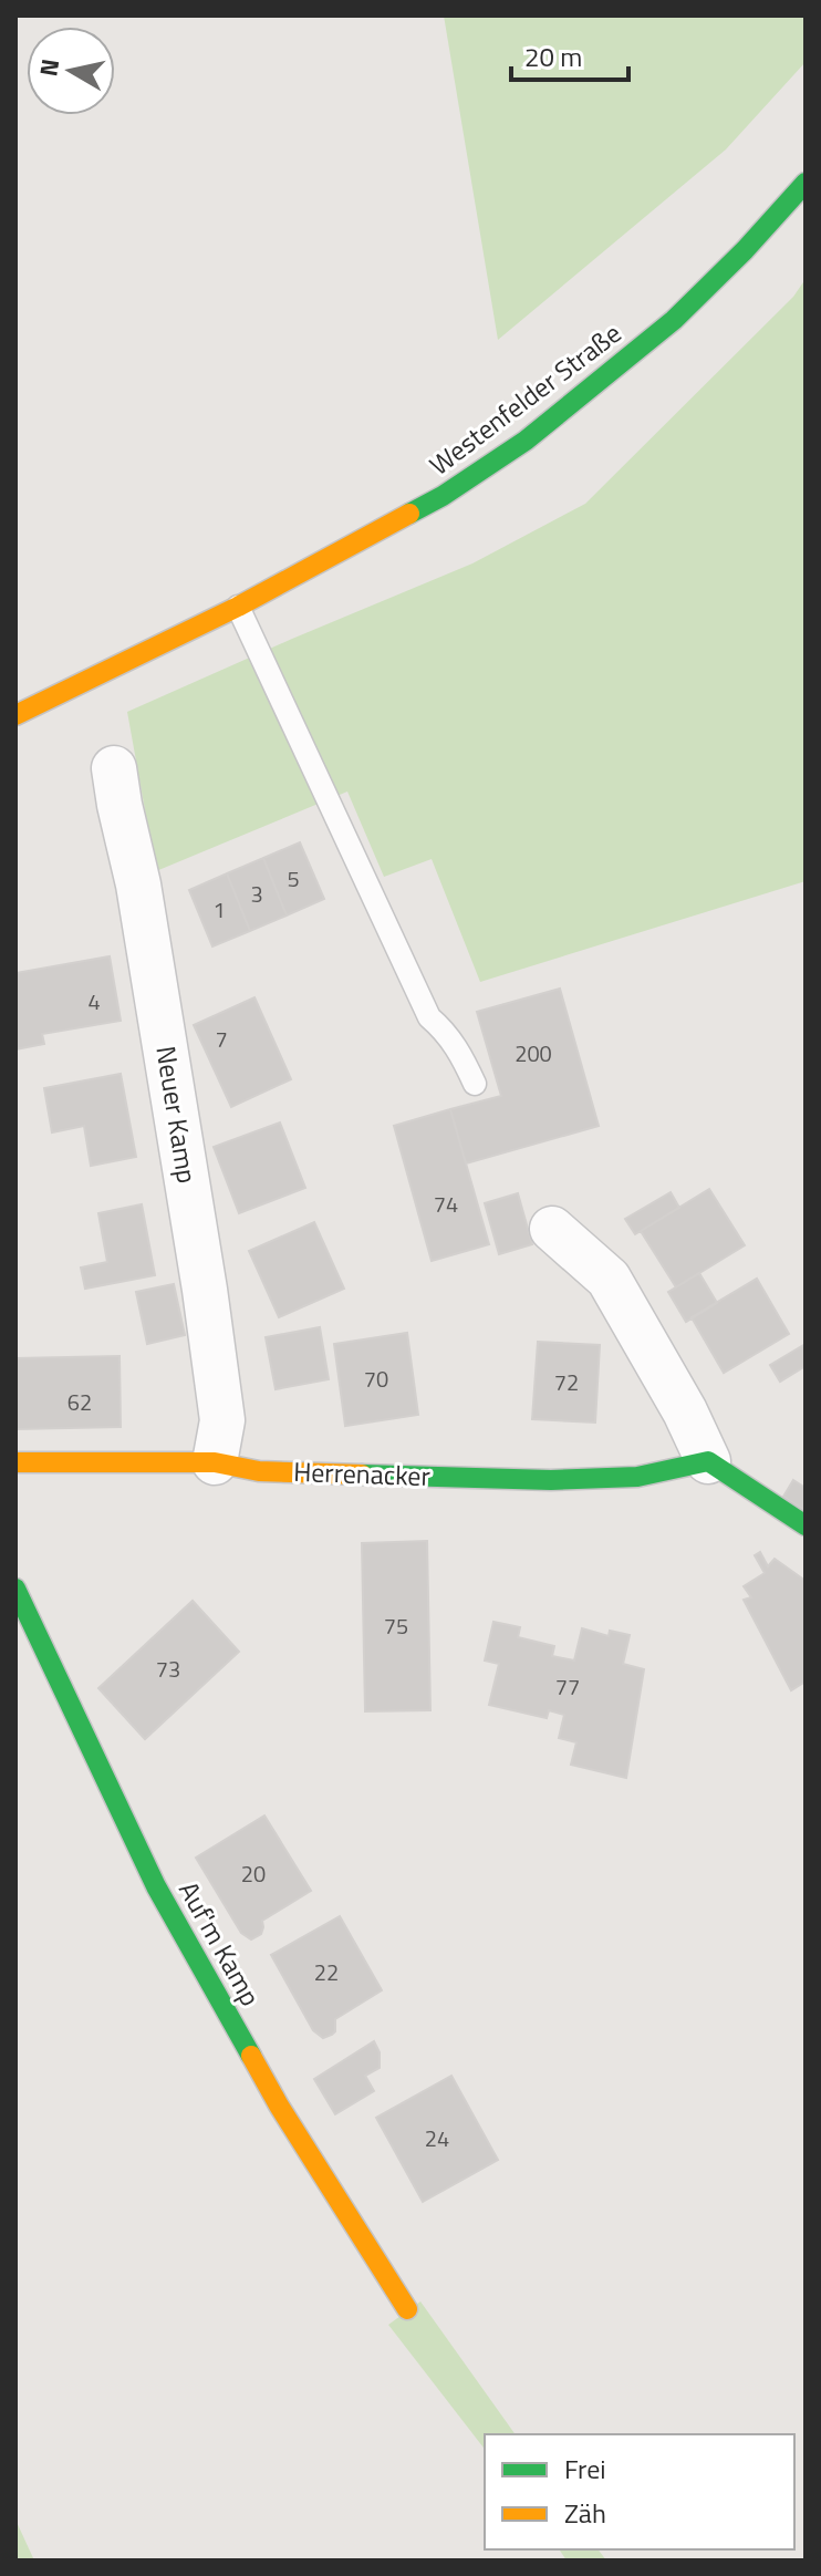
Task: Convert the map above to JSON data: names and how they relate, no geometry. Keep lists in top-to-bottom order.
{
  "streets": {
    "street": [
      "Westenfelder Straße",
      "Neuer Kamp",
      "Herrenacker",
      "Auf'm Kamp"
    ]
  },
  "crossings": [
    ["Neuer Kamp", "Herrenacker"]
  ],
  "house_numbers": [
    "5",
    "3",
    "1",
    "4",
    "7",
    "200",
    "74",
    "70",
    "72",
    "62",
    "75",
    "73",
    "77",
    "20",
    "22",
    "24"
  ],
  "legend": ["Frei", "Zäh"],
  "scale_bar": "20 m",
  "north": "left"
}
